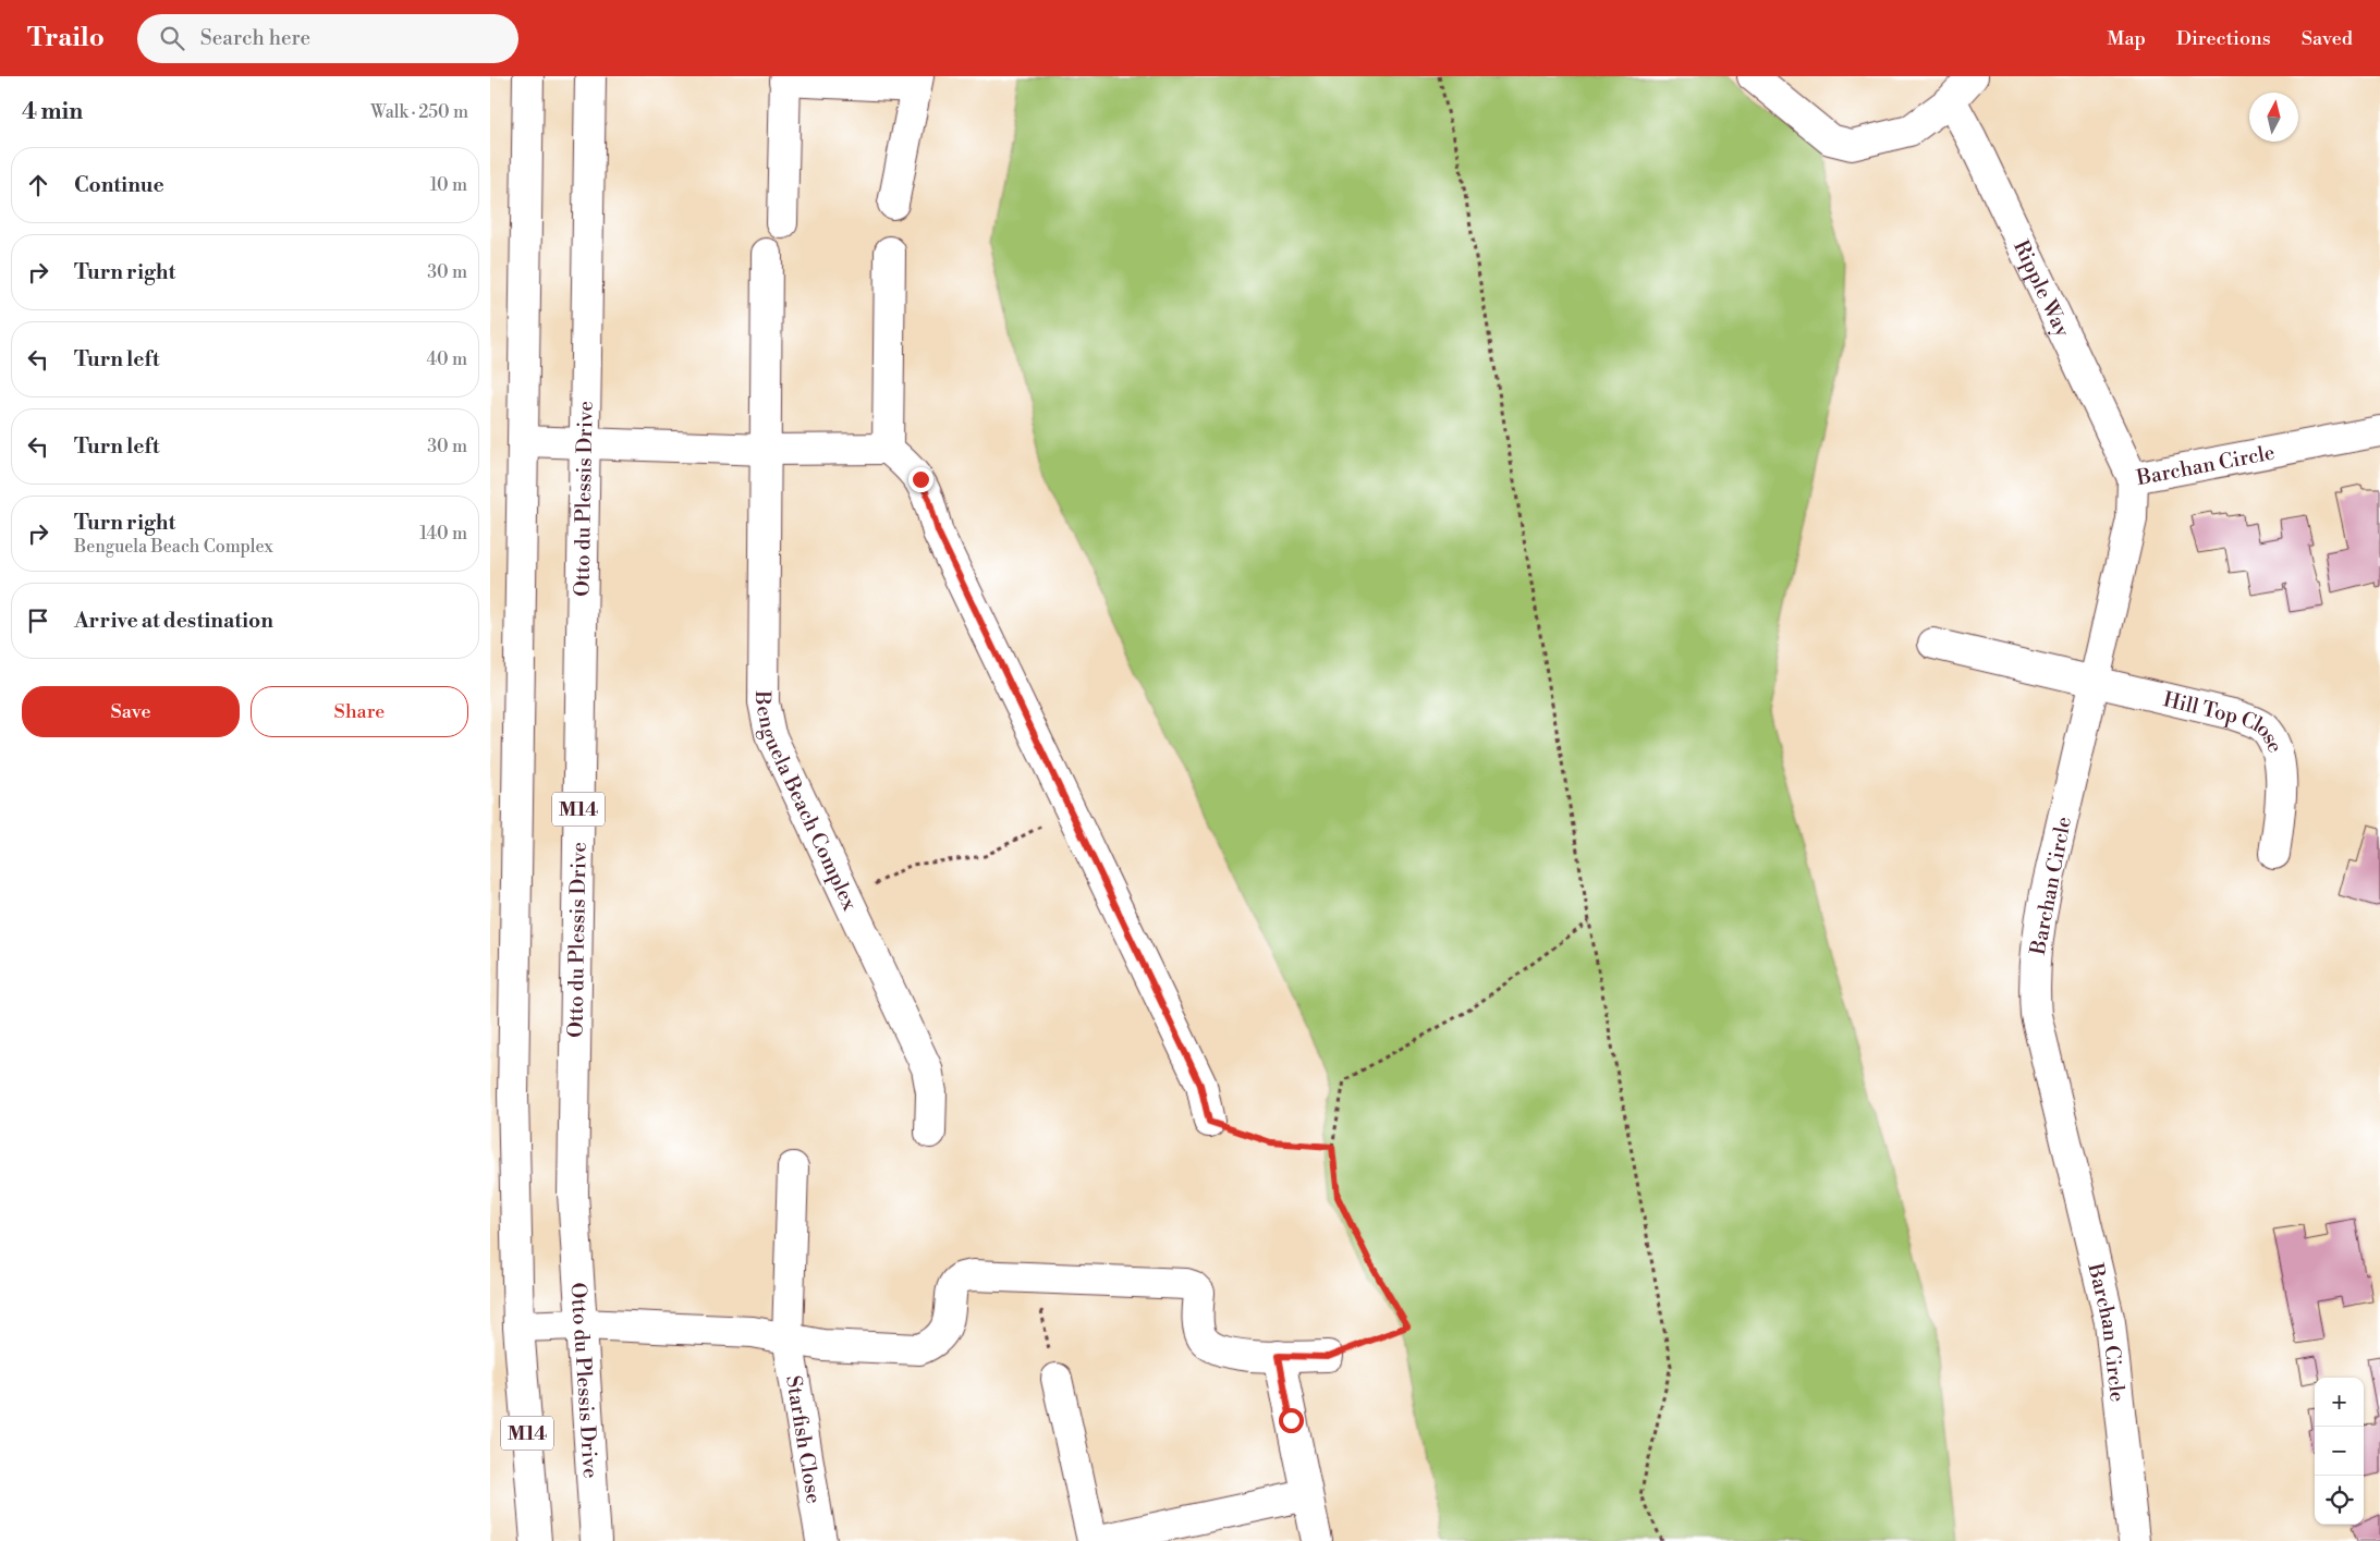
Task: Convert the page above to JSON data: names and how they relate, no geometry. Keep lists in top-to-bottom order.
{
  "streets": {
    "street": [
      "Ripple Way",
      "Barchan Circle",
      "Otto du Plessis Drive",
      "Hill Top Close",
      "Benguela Beach Complex",
      "M14",
      "Starfish Close"
    ]
  },
  "crossings": [
    ["Ripple Way", "Barchan Circle"],
    ["Barchan Circle", "Hill Top Close"]
  ],
  "north": "top",
  "page": {
    "header": "Trailo",
    "search": "Search here",
    "nav": ["Map", "Directions", "Saved"],
    "heading": ["4 min", "Walk · 250 m"],
    "list": [
      ["Continue", "10 m"],
      ["Turn right", "30 m"],
      ["Turn left", "40 m"],
      ["Turn left", "30 m"],
      ["Turn right", "Benguela Beach Complex", "140 m"],
      "Arrive at destination"
    ],
    "buttons": ["Save", "Share"],
    "map_buttons": ["+", "−"]
  }
}
